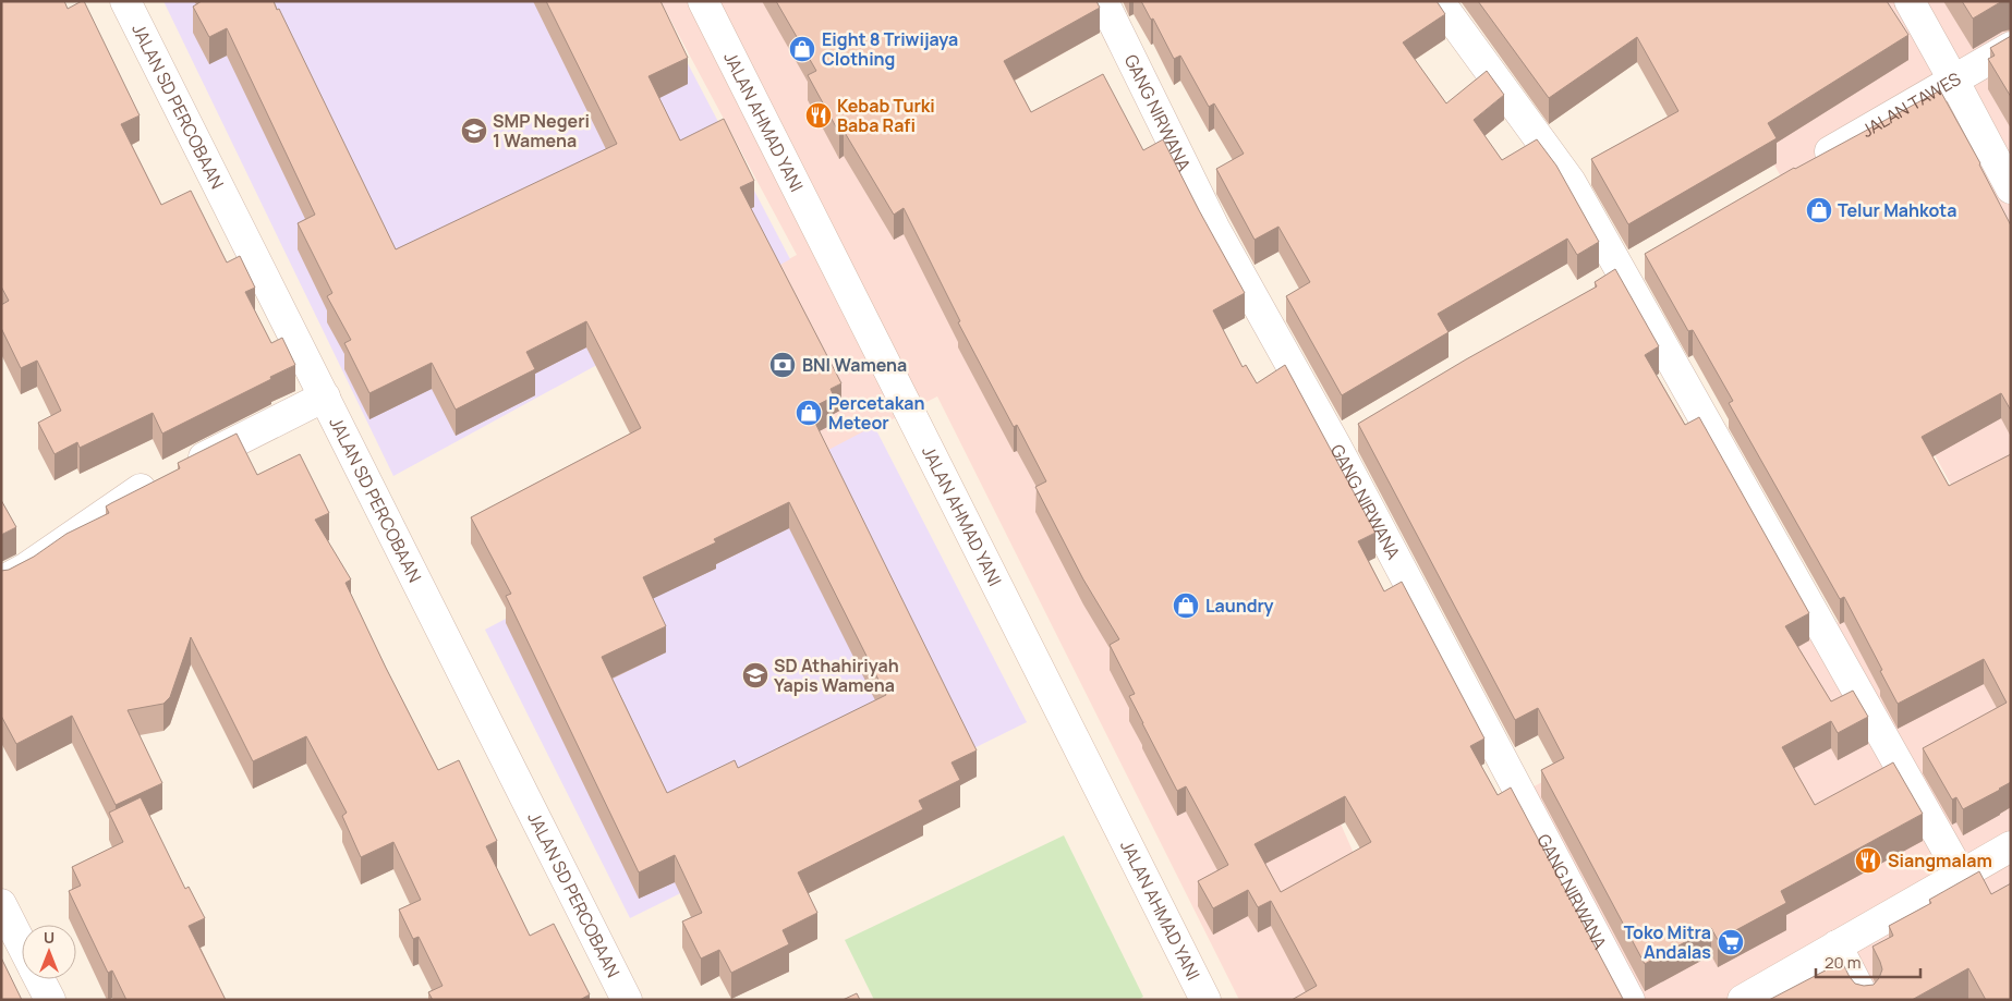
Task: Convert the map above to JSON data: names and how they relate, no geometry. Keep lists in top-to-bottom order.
{
  "streets": {
    "street": [
      "JALAN TAWES",
      "JALAN SD PERCOBAAN",
      "GANG NIRWANA",
      "JALAN AHMAD YANI"
    ]
  },
  "places": {
    "shop": [
      "Eight 8 Triwijaya Clothing",
      "Telur Mahkota",
      "Percetakan Meteor",
      "Laundry"
    ],
    "restaurant": ["Kebab Turki Baba Rafi", "Siangmalam"],
    "school or university": ["SMP Negeri 1 Wamena", "SD Athahiriyah Yapis Wamena"],
    "bank": ["BNI Wamena"],
    "supermarket": ["Toko Mitra Andalas"]
  },
  "scale_bar": "20 m",
  "north": "top"
}
